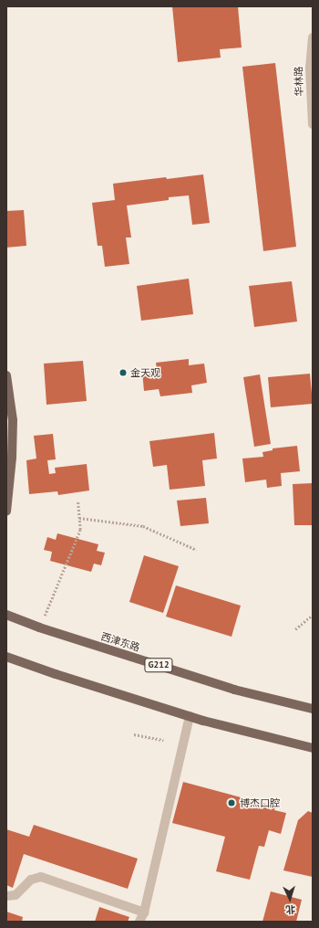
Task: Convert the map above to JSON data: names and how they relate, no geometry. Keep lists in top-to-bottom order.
{
  "streets": {
    "main road": ["西津东路", "G212"],
    "street": ["华林路"]
  },
  "places": ["金天观", "博杰口腔"],
  "north": "bottom"
}
